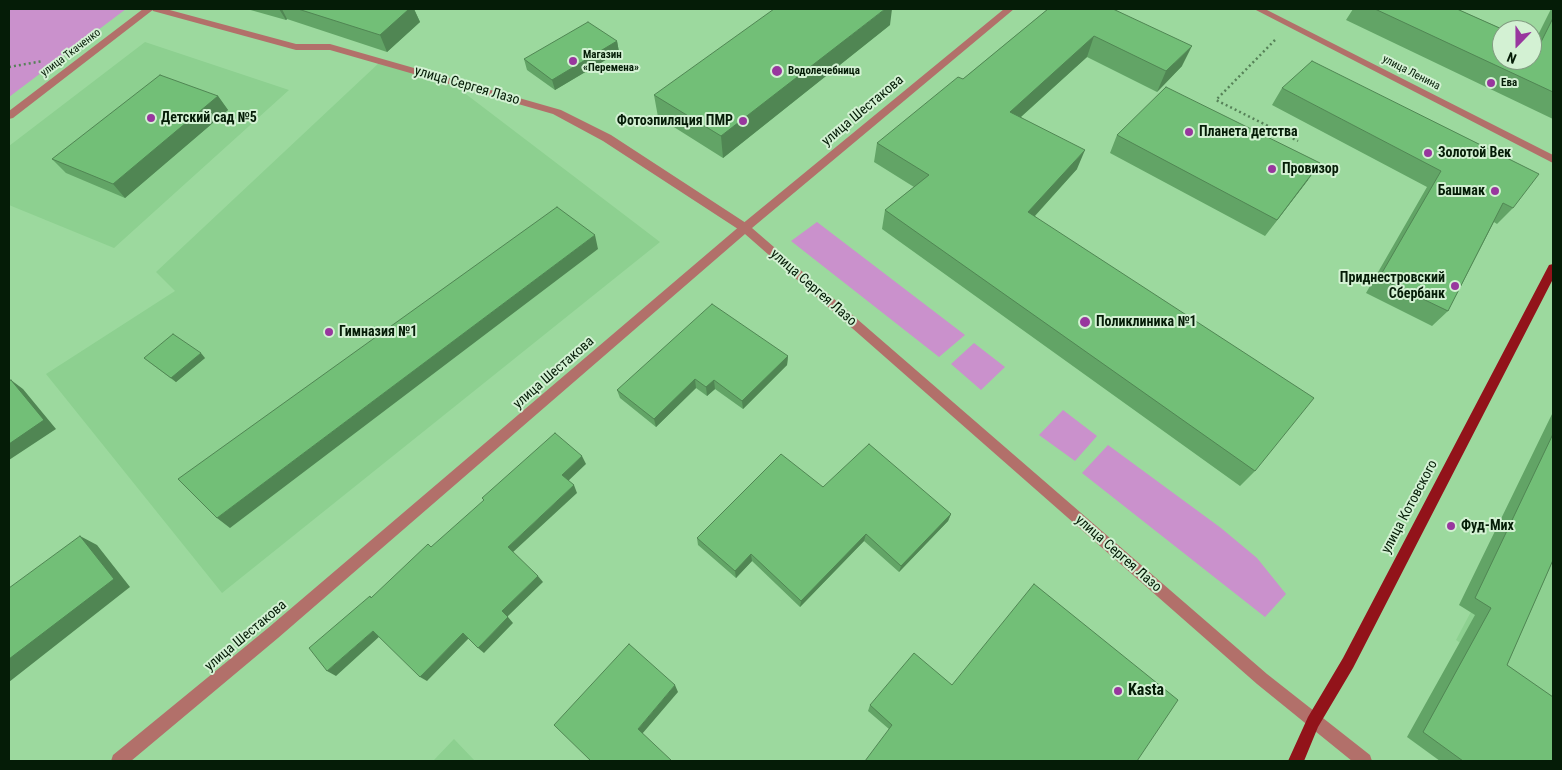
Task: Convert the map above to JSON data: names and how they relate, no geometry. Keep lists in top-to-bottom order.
{
  "streets": {
    "main road": ["улица Котовского"],
    "street": [
      "улица Ткаченко",
      "улица Ленина",
      "улица Сергея Лазо",
      "улица Шестакова"
    ]
  },
  "crossings": [
    ["улица Сергея Лазо", "улица Шестакова"],
    ["улица Сергея Лазо", "улица Котовского"]
  ],
  "places": [
    "Магазин «Перемена»",
    "Водолечебница",
    "Ева",
    "Детский сад №5",
    "Фотоэпиляция ПМР",
    "Планета детства",
    "Золотой Век",
    "Провизор",
    "Башмак",
    "Приднестровский Сбербанк",
    "Поликлиника №1",
    "Гимназия №1",
    "Фуд-Мих",
    "Kasta"
  ],
  "north": "bottom"
}
